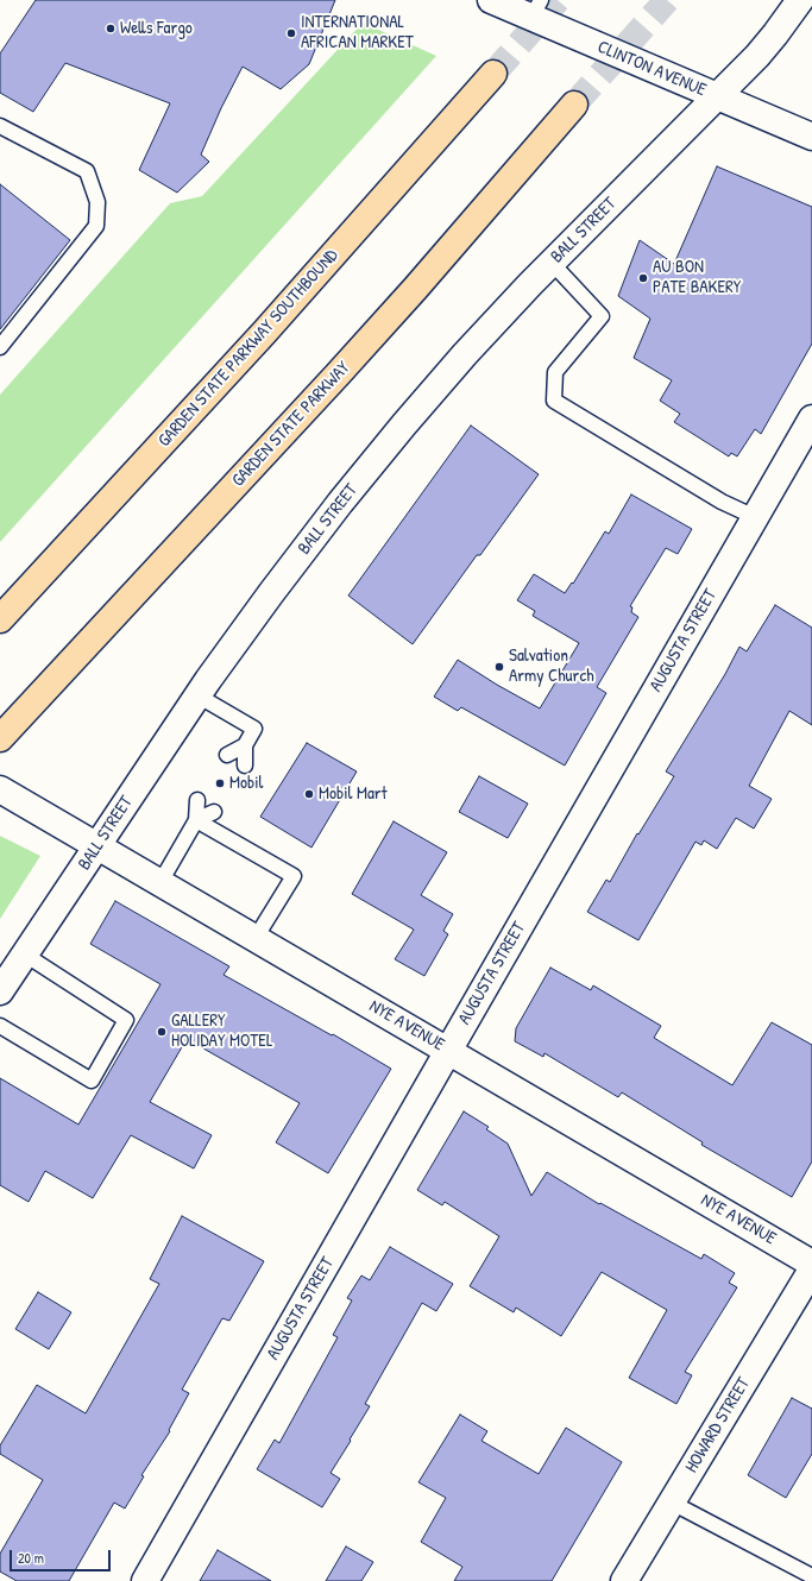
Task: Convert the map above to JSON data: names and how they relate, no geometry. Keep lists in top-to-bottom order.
{
  "streets": {
    "highway": ["GARDEN STATE PARKWAY SOUTHBOUND", "GARDEN STATE PARKWAY"],
    "street": [
      "CLINTON AVENUE",
      "BALL STREET",
      "AUGUSTA STREET",
      "NYE AVENUE",
      "HOWARD STREET"
    ]
  },
  "crossings": [
    ["CLINTON AVENUE", "BALL STREET"],
    ["BALL STREET", "NYE AVENUE"],
    ["AUGUSTA STREET", "NYE AVENUE"]
  ],
  "places": [
    "Wells Fargo",
    "INTERNATIONAL AFRICAN MARKET",
    "AU BON PATE BAKERY",
    "Salvation Army Church",
    "Mobil",
    "Mobil Mart",
    "GALLERY HOLIDAY MOTEL"
  ],
  "scale_bar": "20 m"
}
